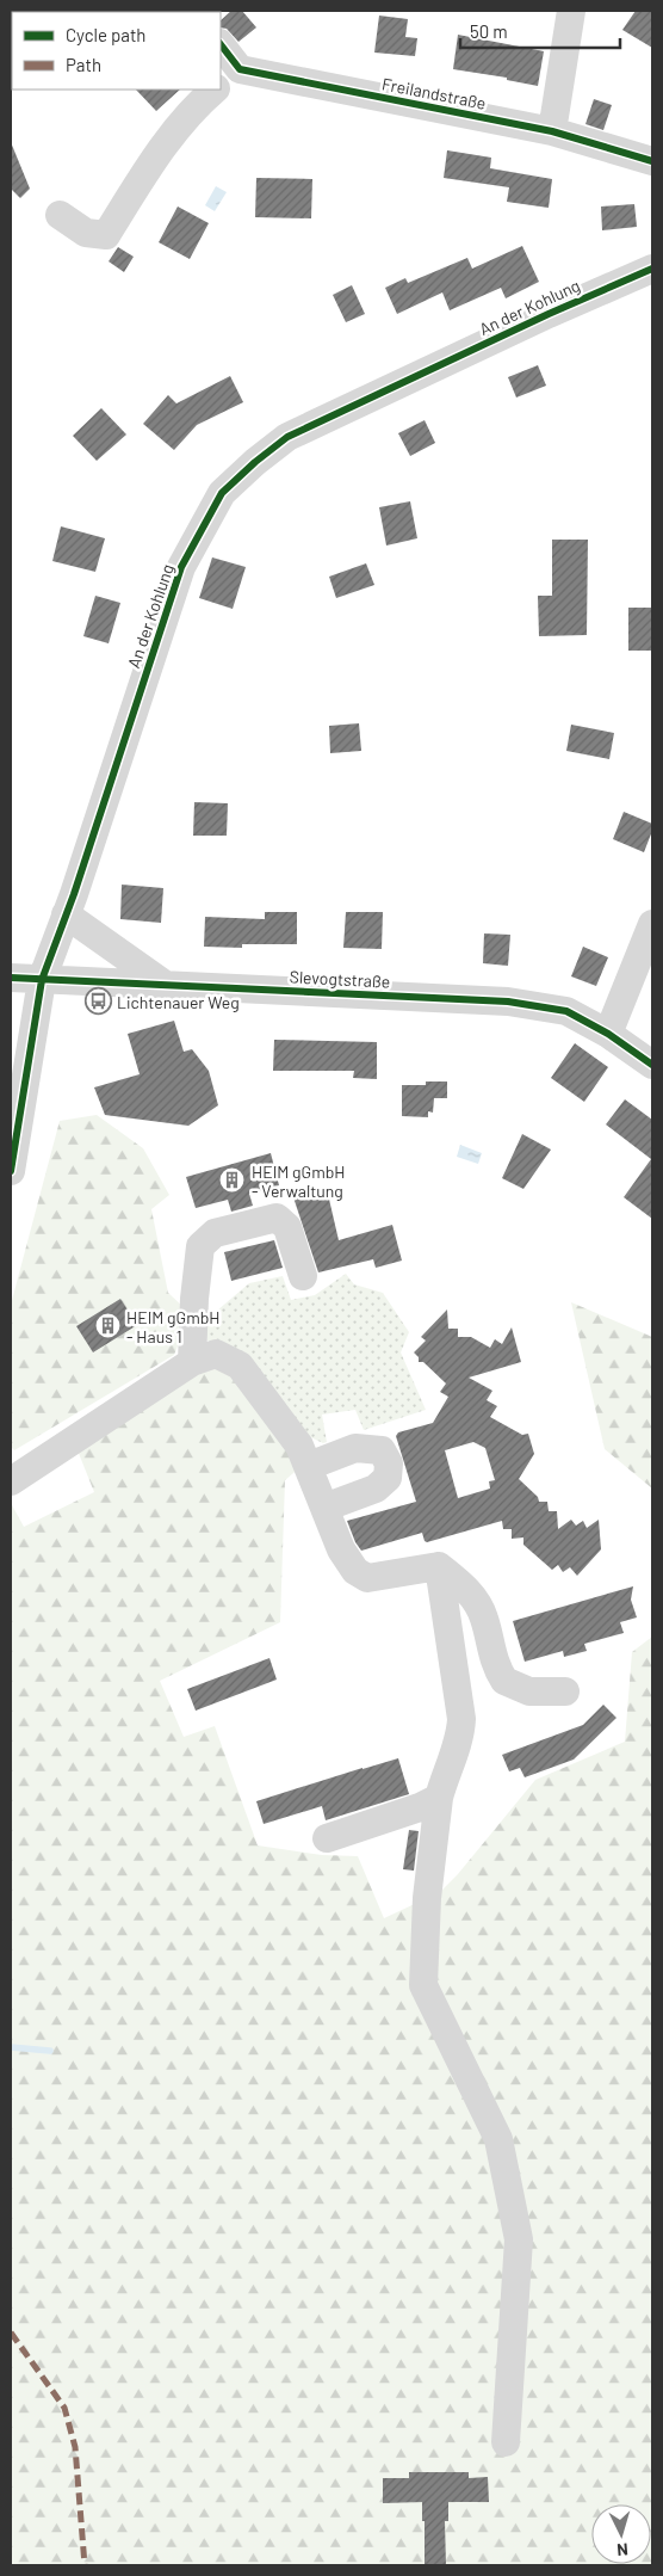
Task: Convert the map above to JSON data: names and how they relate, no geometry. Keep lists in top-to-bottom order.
{
  "streets": {
    "street": ["Freilandstraße", "An der Kohlung", "Slevogtstraße"]
  },
  "crossings": [
    ["An der Kohlung", "Slevogtstraße"]
  ],
  "places": {
    "bus stop": ["Lichtenauer Weg"],
    "building": ["HEIM gGmbH - Verwaltung", "HEIM gGmbH - Haus 1"]
  },
  "legend": ["Cycle path", "Path"],
  "scale_bar": "50 m",
  "north": "bottom"
}
